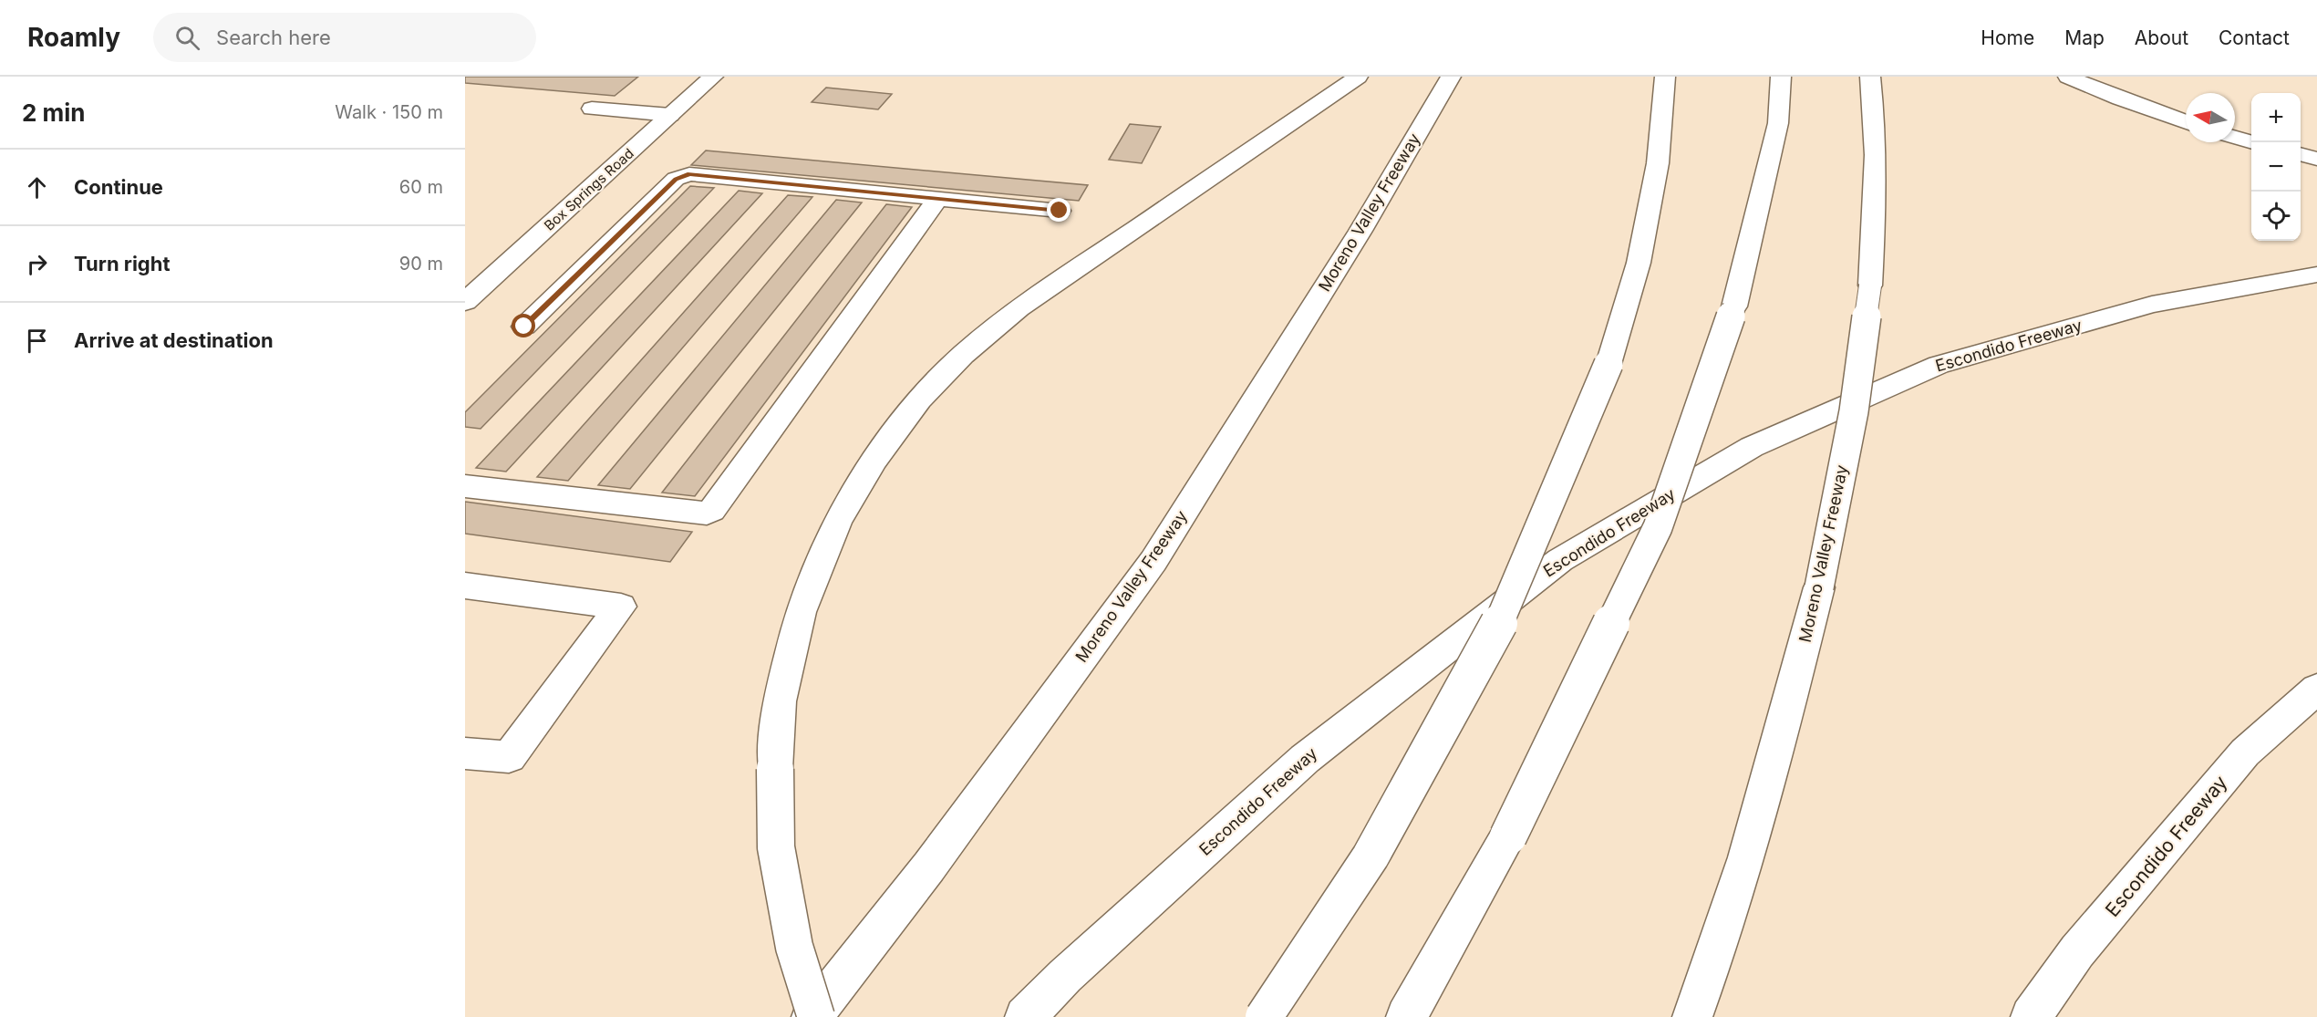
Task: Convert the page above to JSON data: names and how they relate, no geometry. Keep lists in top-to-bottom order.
{
  "streets": {
    "main road": ["Box Springs Road", "Moreno Valley Freeway", "Escondido Freeway"]
  },
  "north": "left",
  "page": {
    "header": "Roamly",
    "search": "Search here",
    "nav": [
      "Home",
      "Map",
      "About",
      "Contact"
    ],
    "heading": ["2 min", "Walk · 150 m"],
    "map_buttons": ["+", "−"],
    "list": [
      ["Continue", "60 m"],
      ["Turn right", "90 m"],
      "Arrive at destination"
    ]
  }
}
